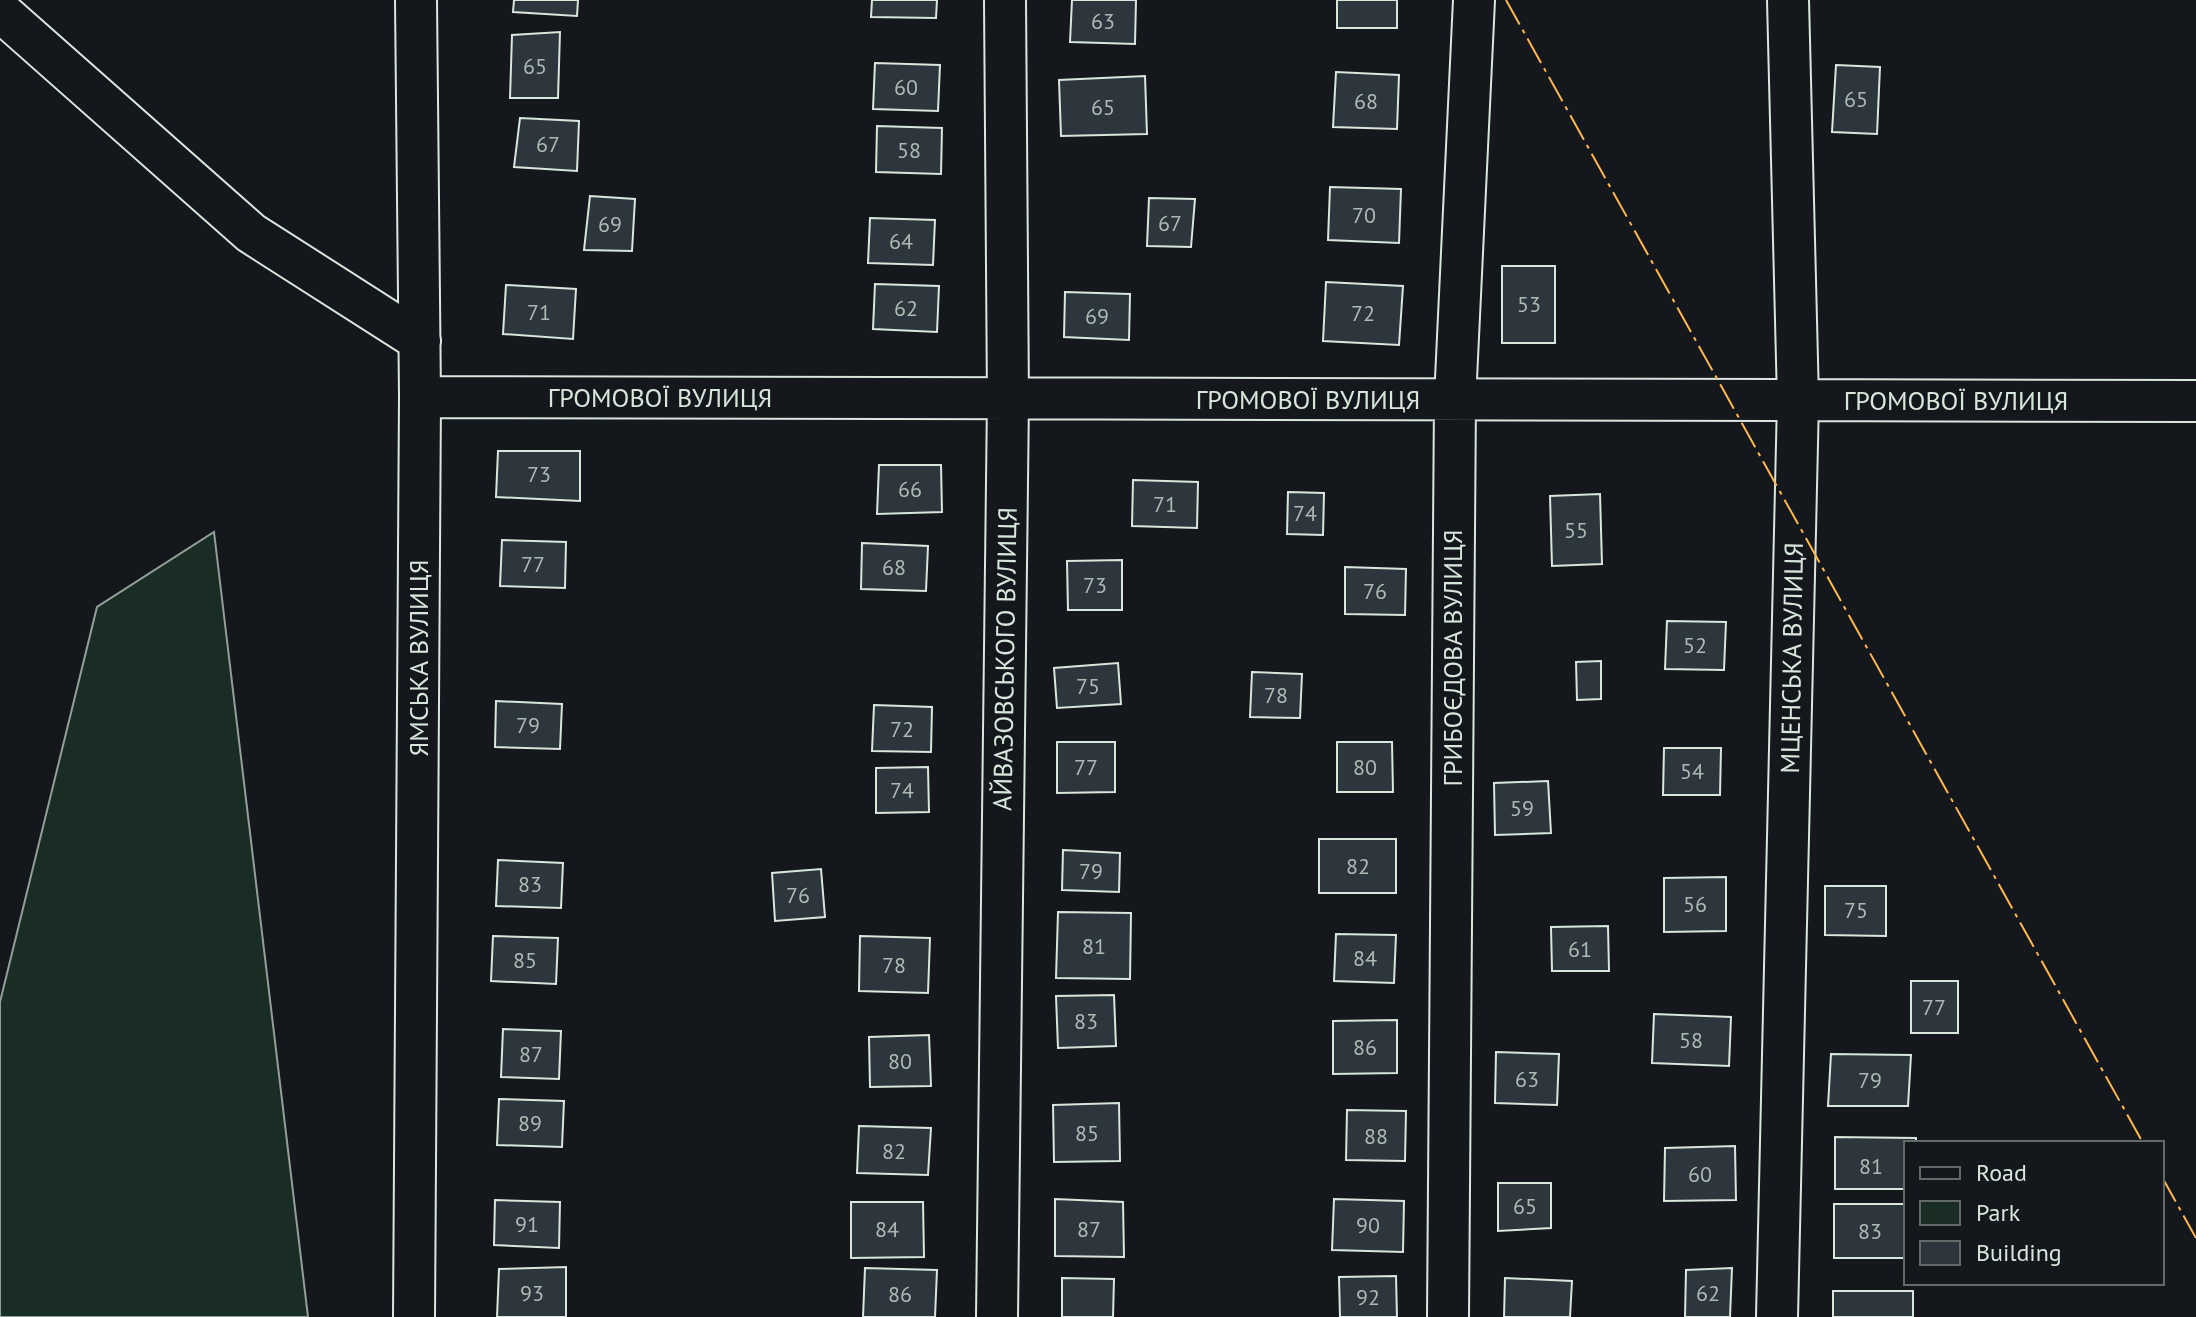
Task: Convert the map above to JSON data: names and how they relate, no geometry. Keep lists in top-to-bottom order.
{
  "streets": {
    "street": [
      "ГРОМОВОЇ ВУЛИЦЯ",
      "ЯМСЬКА ВУЛИЦЯ",
      "ГРИБОЄДОВА ВУЛИЦЯ",
      "МЦЕНСЬКА ВУЛИЦЯ",
      "АЙВАЗОВСЬКОГО ВУЛИЦЯ"
    ]
  },
  "crossings": [
    ["ГРОМОВОЇ ВУЛИЦЯ", "ЯМСЬКА ВУЛИЦЯ"],
    ["ГРОМОВОЇ ВУЛИЦЯ", "ГРИБОЄДОВА ВУЛИЦЯ"],
    ["ГРОМОВОЇ ВУЛИЦЯ", "МЦЕНСЬКА ВУЛИЦЯ"],
    ["ГРОМОВОЇ ВУЛИЦЯ", "АЙВАЗОВСЬКОГО ВУЛИЦЯ"]
  ],
  "house_numbers": [
    "63",
    "65",
    "60",
    "65",
    "68",
    "65",
    "67",
    "58",
    "70",
    "67",
    "69",
    "64",
    "53",
    "62",
    "71",
    "72",
    "69",
    "73",
    "66",
    "71",
    "74",
    "55",
    "77",
    "68",
    "73",
    "76",
    "52",
    "75",
    "78",
    "79",
    "72",
    "77",
    "80",
    "54",
    "74",
    "59",
    "82",
    "79",
    "83",
    "76",
    "56",
    "75",
    "81",
    "61",
    "84",
    "85",
    "78",
    "77",
    "83",
    "58",
    "86",
    "87",
    "80",
    "63",
    "79",
    "89",
    "85",
    "88",
    "82",
    "81",
    "60",
    "65",
    "91",
    "90",
    "84",
    "87",
    "83",
    "93",
    "62",
    "86",
    "92"
  ],
  "legend": ["Road", "Park", "Building"]
}
